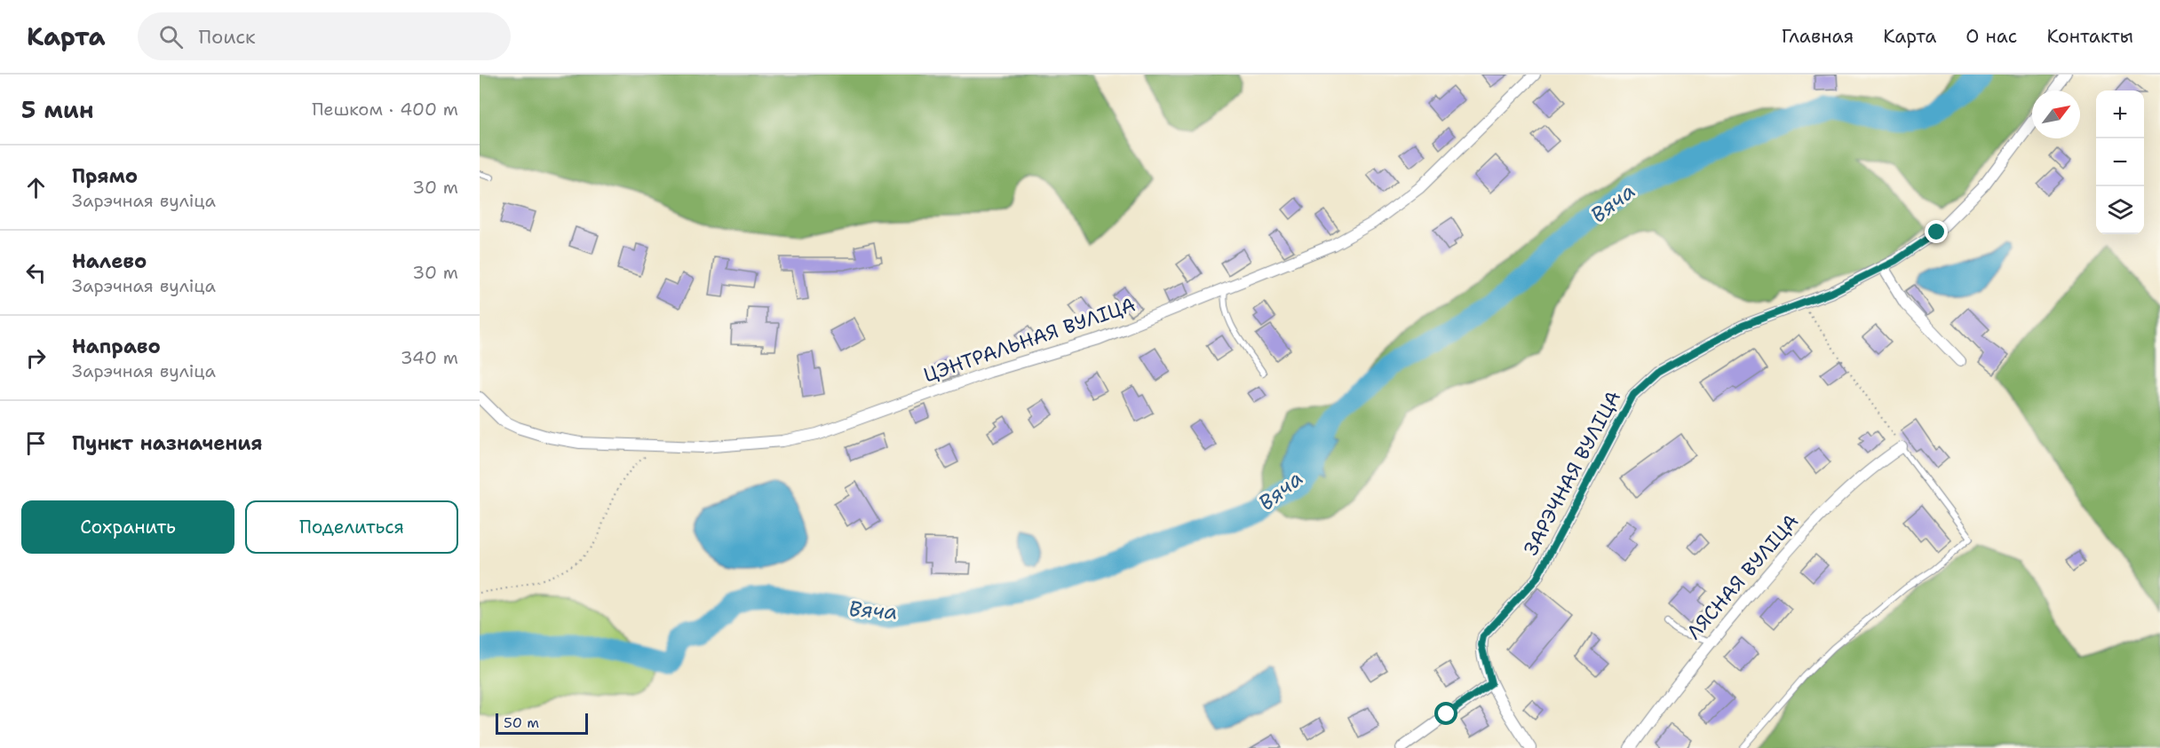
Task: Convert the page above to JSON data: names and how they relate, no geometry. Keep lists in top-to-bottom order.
{
  "streets": {
    "street": ["ЦЭНТРАЛЬНАЯ ВУЛІЦА", "ЗАРЭЧНАЯ ВУЛІЦА", "ЛЯСНАЯ ВУЛІЦА"]
  },
  "water": ["Вяча"],
  "scale_bar": "50 m",
  "north": "top right",
  "page": {
    "header": "Карта",
    "search": "Поиск",
    "nav": [
      "Главная",
      "Карта",
      "О нас",
      "Контакты"
    ],
    "heading": ["5 мин", "Пешком · 400 m"],
    "map_buttons": ["+", "−"],
    "list": [
      ["Прямо", "Зарэчная вуліца", "30 m"],
      ["Налево", "Зарэчная вуліца", "30 m"],
      ["Направо", "Зарэчная вуліца", "340 m"],
      "Пункт назначения"
    ],
    "buttons": ["Сохранить", "Поделиться"],
    "scale": "50 m"
  }
}
